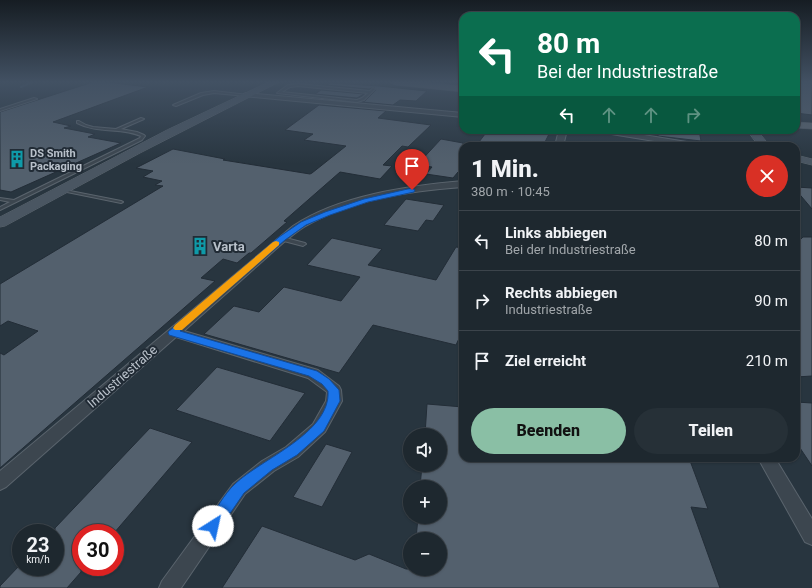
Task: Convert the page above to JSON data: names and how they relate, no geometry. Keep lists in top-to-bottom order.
{
  "streets": {
    "street": ["Industriestraße"]
  },
  "places": {
    "building": ["DS Smith Packaging", "Varta"]
  },
  "page": {
    "turn": ["80 m", "Bei der Industriestraße"],
    "heading": ["1 Min.", "380 m · 10:45"],
    "list": [
      {
        "name": "Links abbiegen",
        "note": "Bei der Industriestraße",
        "value": "80 m"
      },
      {
        "name": "Rechts abbiegen",
        "note": "Industriestraße",
        "value": "90 m"
      },
      {
        "name": "Ziel erreicht",
        "value": "210 m"
      }
    ],
    "buttons": ["Beenden", "Teilen"],
    "map_buttons": ["+", "−"],
    "speed": "23 km/h",
    "limit": "30"
  }
}
